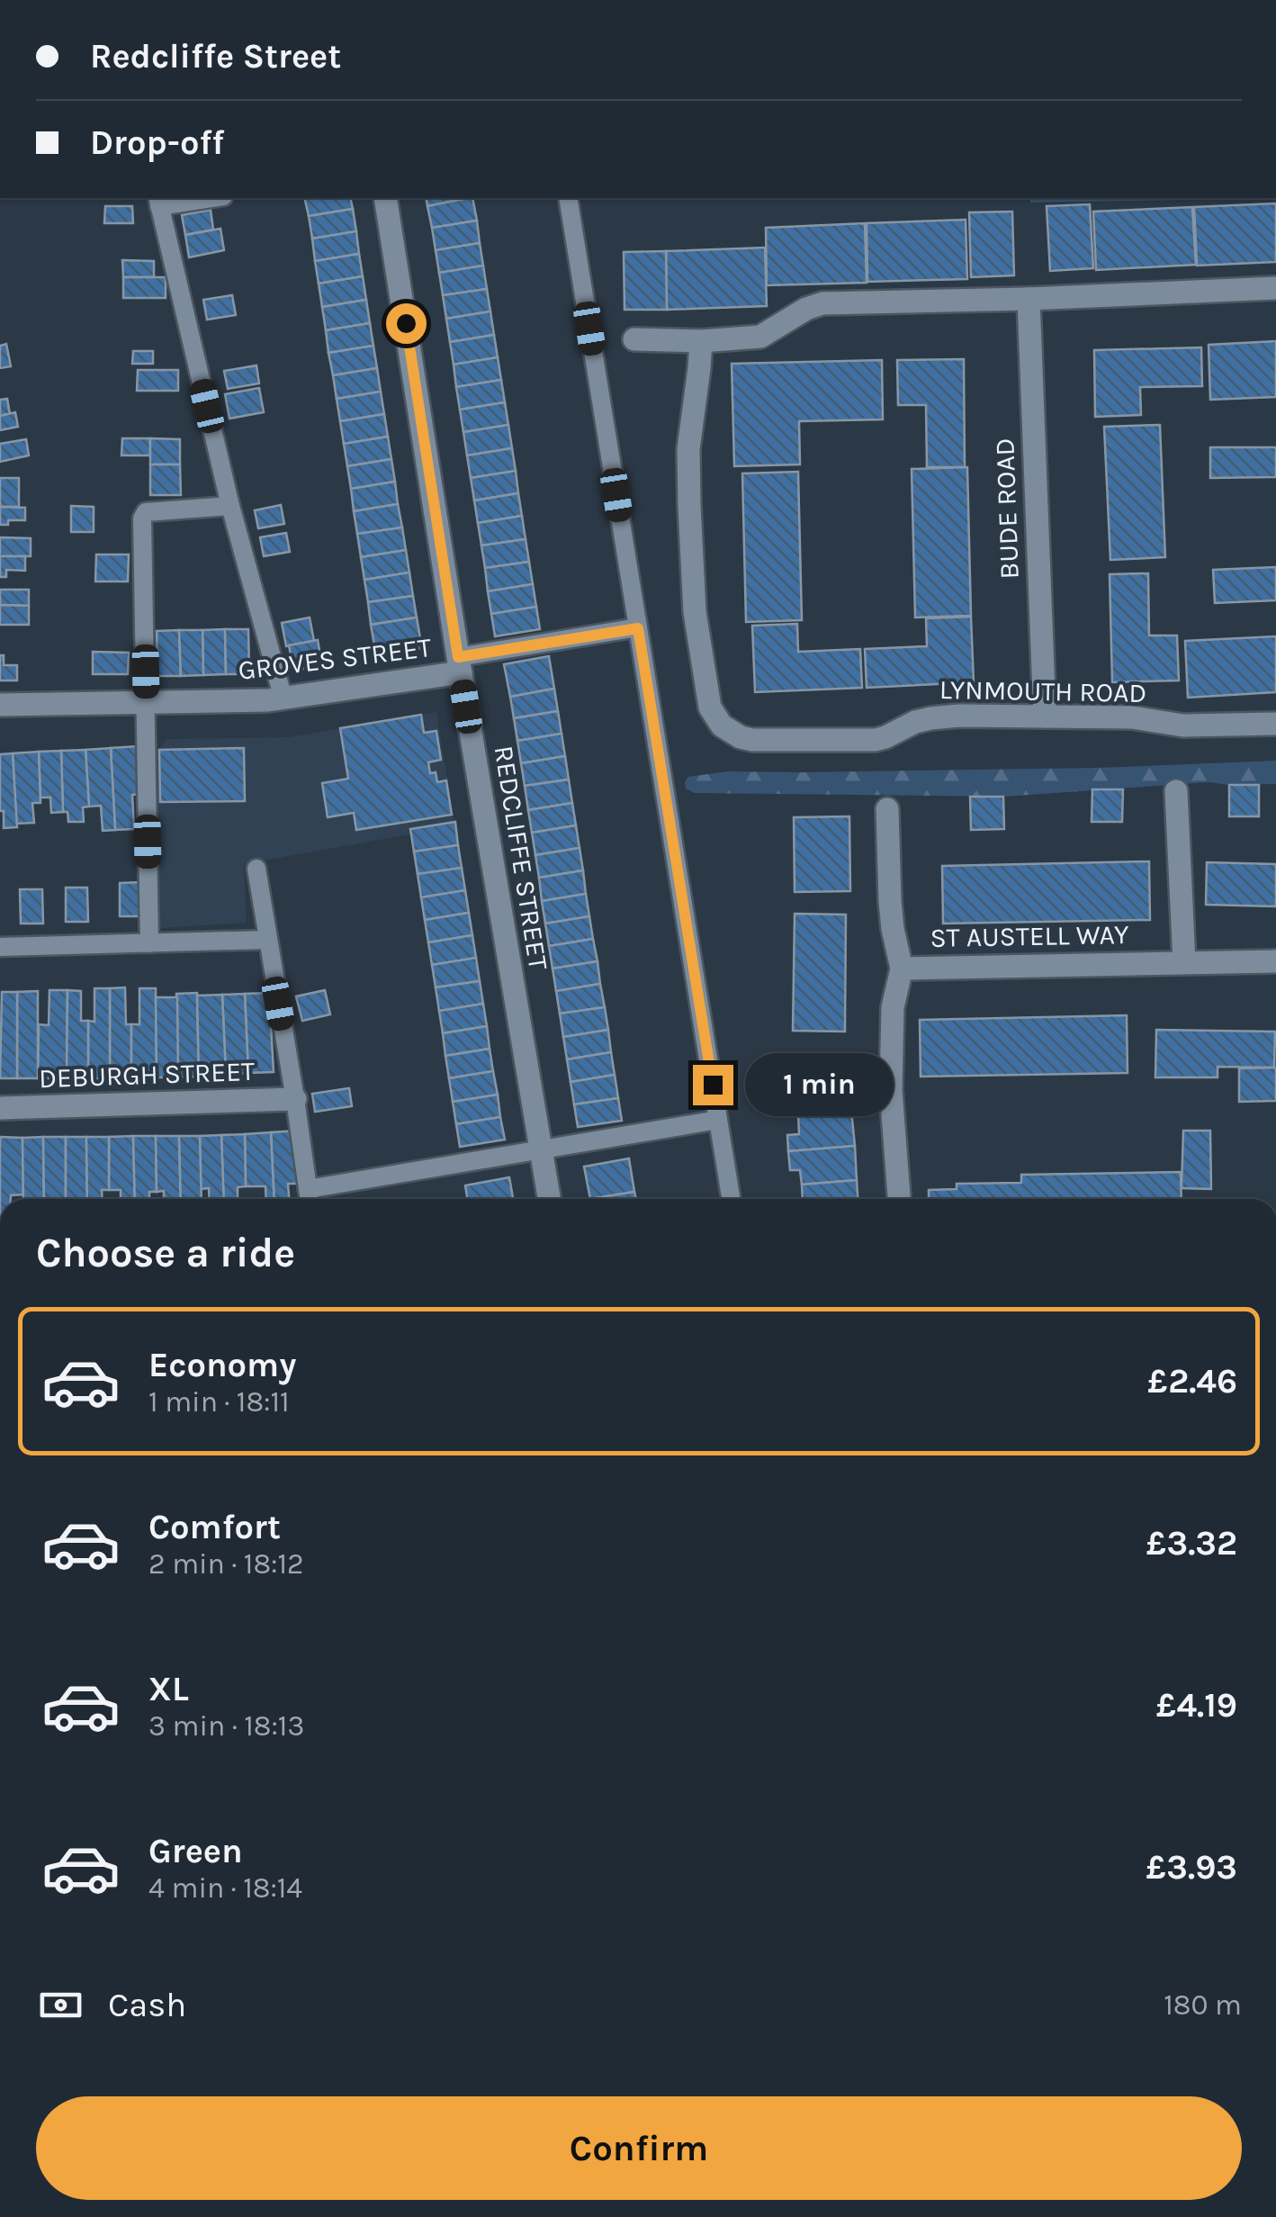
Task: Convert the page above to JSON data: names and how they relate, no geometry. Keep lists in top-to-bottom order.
{
  "streets": {
    "street": [
      "BUDE ROAD",
      "GROVES STREET",
      "LYNMOUTH ROAD",
      "REDCLIFFE STREET",
      "ST AUSTELL WAY",
      "DEBURGH STREET"
    ]
  },
  "crossings": [
    ["BUDE ROAD", "LYNMOUTH ROAD"],
    ["GROVES STREET", "REDCLIFFE STREET"]
  ],
  "page": {
    "banner": ["Redcliffe Street", "Drop-off"],
    "bubble": "1 min",
    "heading": "Choose a ride",
    "list": [
      {
        "name": "Economy",
        "note": "1 min · 18:11",
        "value": "£2.46"
      },
      {
        "name": "Comfort",
        "note": "2 min · 18:12",
        "value": "£3.32"
      },
      {
        "name": "XL",
        "note": "3 min · 18:13",
        "value": "£4.19"
      },
      {
        "name": "Green",
        "note": "4 min · 18:14",
        "value": "£3.93"
      }
    ],
    "pay": ["Cash", "180 m"],
    "buttons": "Confirm"
  }
}
